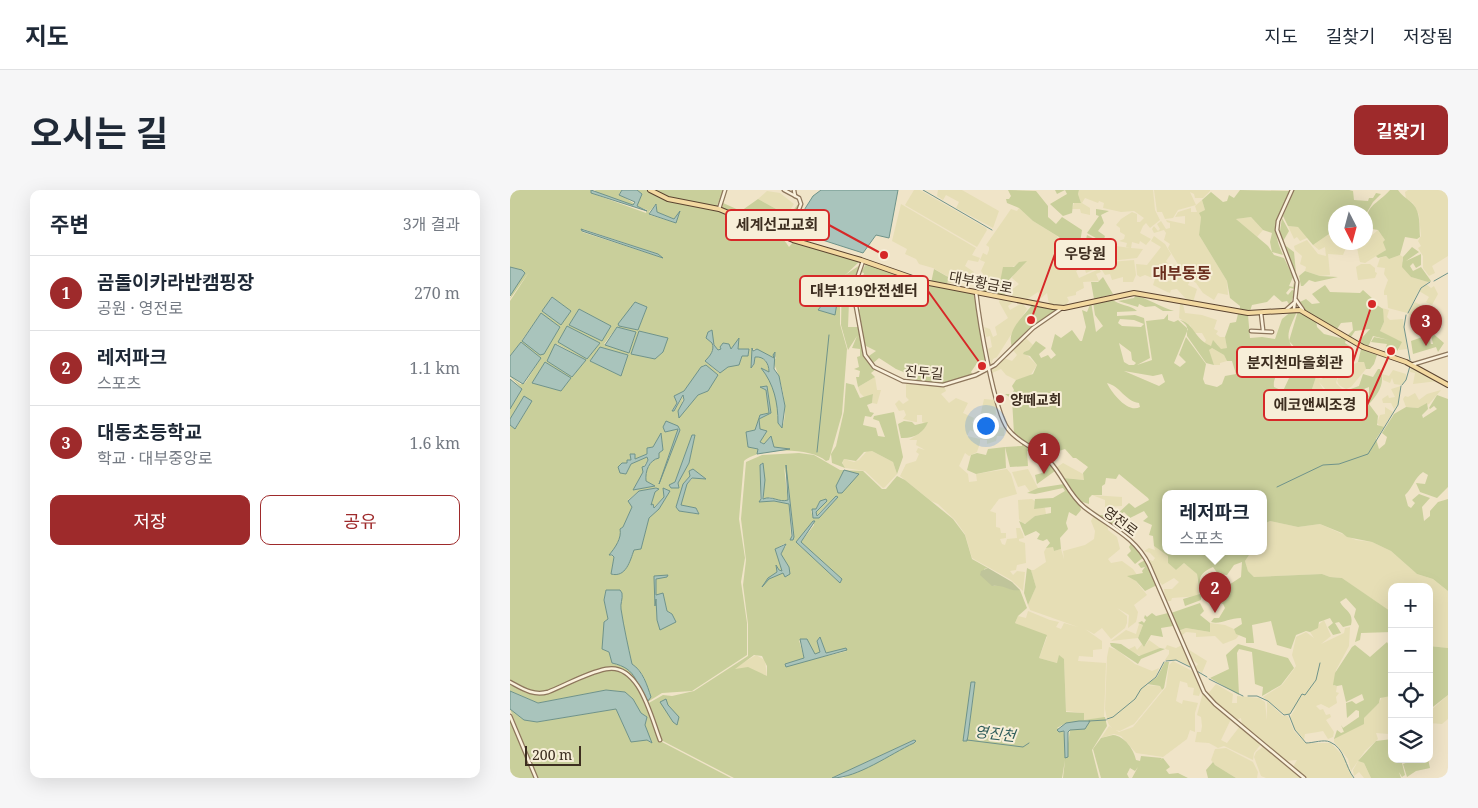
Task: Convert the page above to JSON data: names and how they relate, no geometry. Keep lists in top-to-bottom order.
{
  "streets": {
    "main road": ["대부황금로"],
    "street": ["진두길", "영전로"]
  },
  "crossings": [
    ["대부황금로", "진두길"],
    ["대부황금로", "영전로"],
    ["진두길", "영전로"]
  ],
  "districts": ["대부동동"],
  "water": ["영진천"],
  "places": [
    "세계선교교회",
    "분지천마을회관",
    "우당원",
    "에코앤씨조경",
    "대부119안전센터",
    "양떼교회"
  ],
  "scale_bar": "200 m",
  "north": "bottom",
  "page": {
    "header": "지도",
    "nav": ["지도", "길찾기", "저장됨"],
    "title": "오시는 길",
    "buttons": [
      "길찾기",
      ["저장", "공유"]
    ],
    "heading": ["주변", "3개 결과"],
    "list": [
      {
        "mark": "1",
        "name": "곰돌이카라반캠핑장",
        "note": "공원 · 영전로",
        "value": "270 m"
      },
      {
        "mark": "2",
        "name": "레저파크",
        "note": "스포츠",
        "value": "1.1 km"
      },
      {
        "mark": "3",
        "name": "대동초등학교",
        "note": "학교 · 대부중앙로",
        "value": "1.6 km"
      }
    ],
    "pins": ["3", "1", "2"],
    "popup": ["레저파크", "스포츠"],
    "map_buttons": ["+", "−"],
    "scale": "200 m"
  }
}
